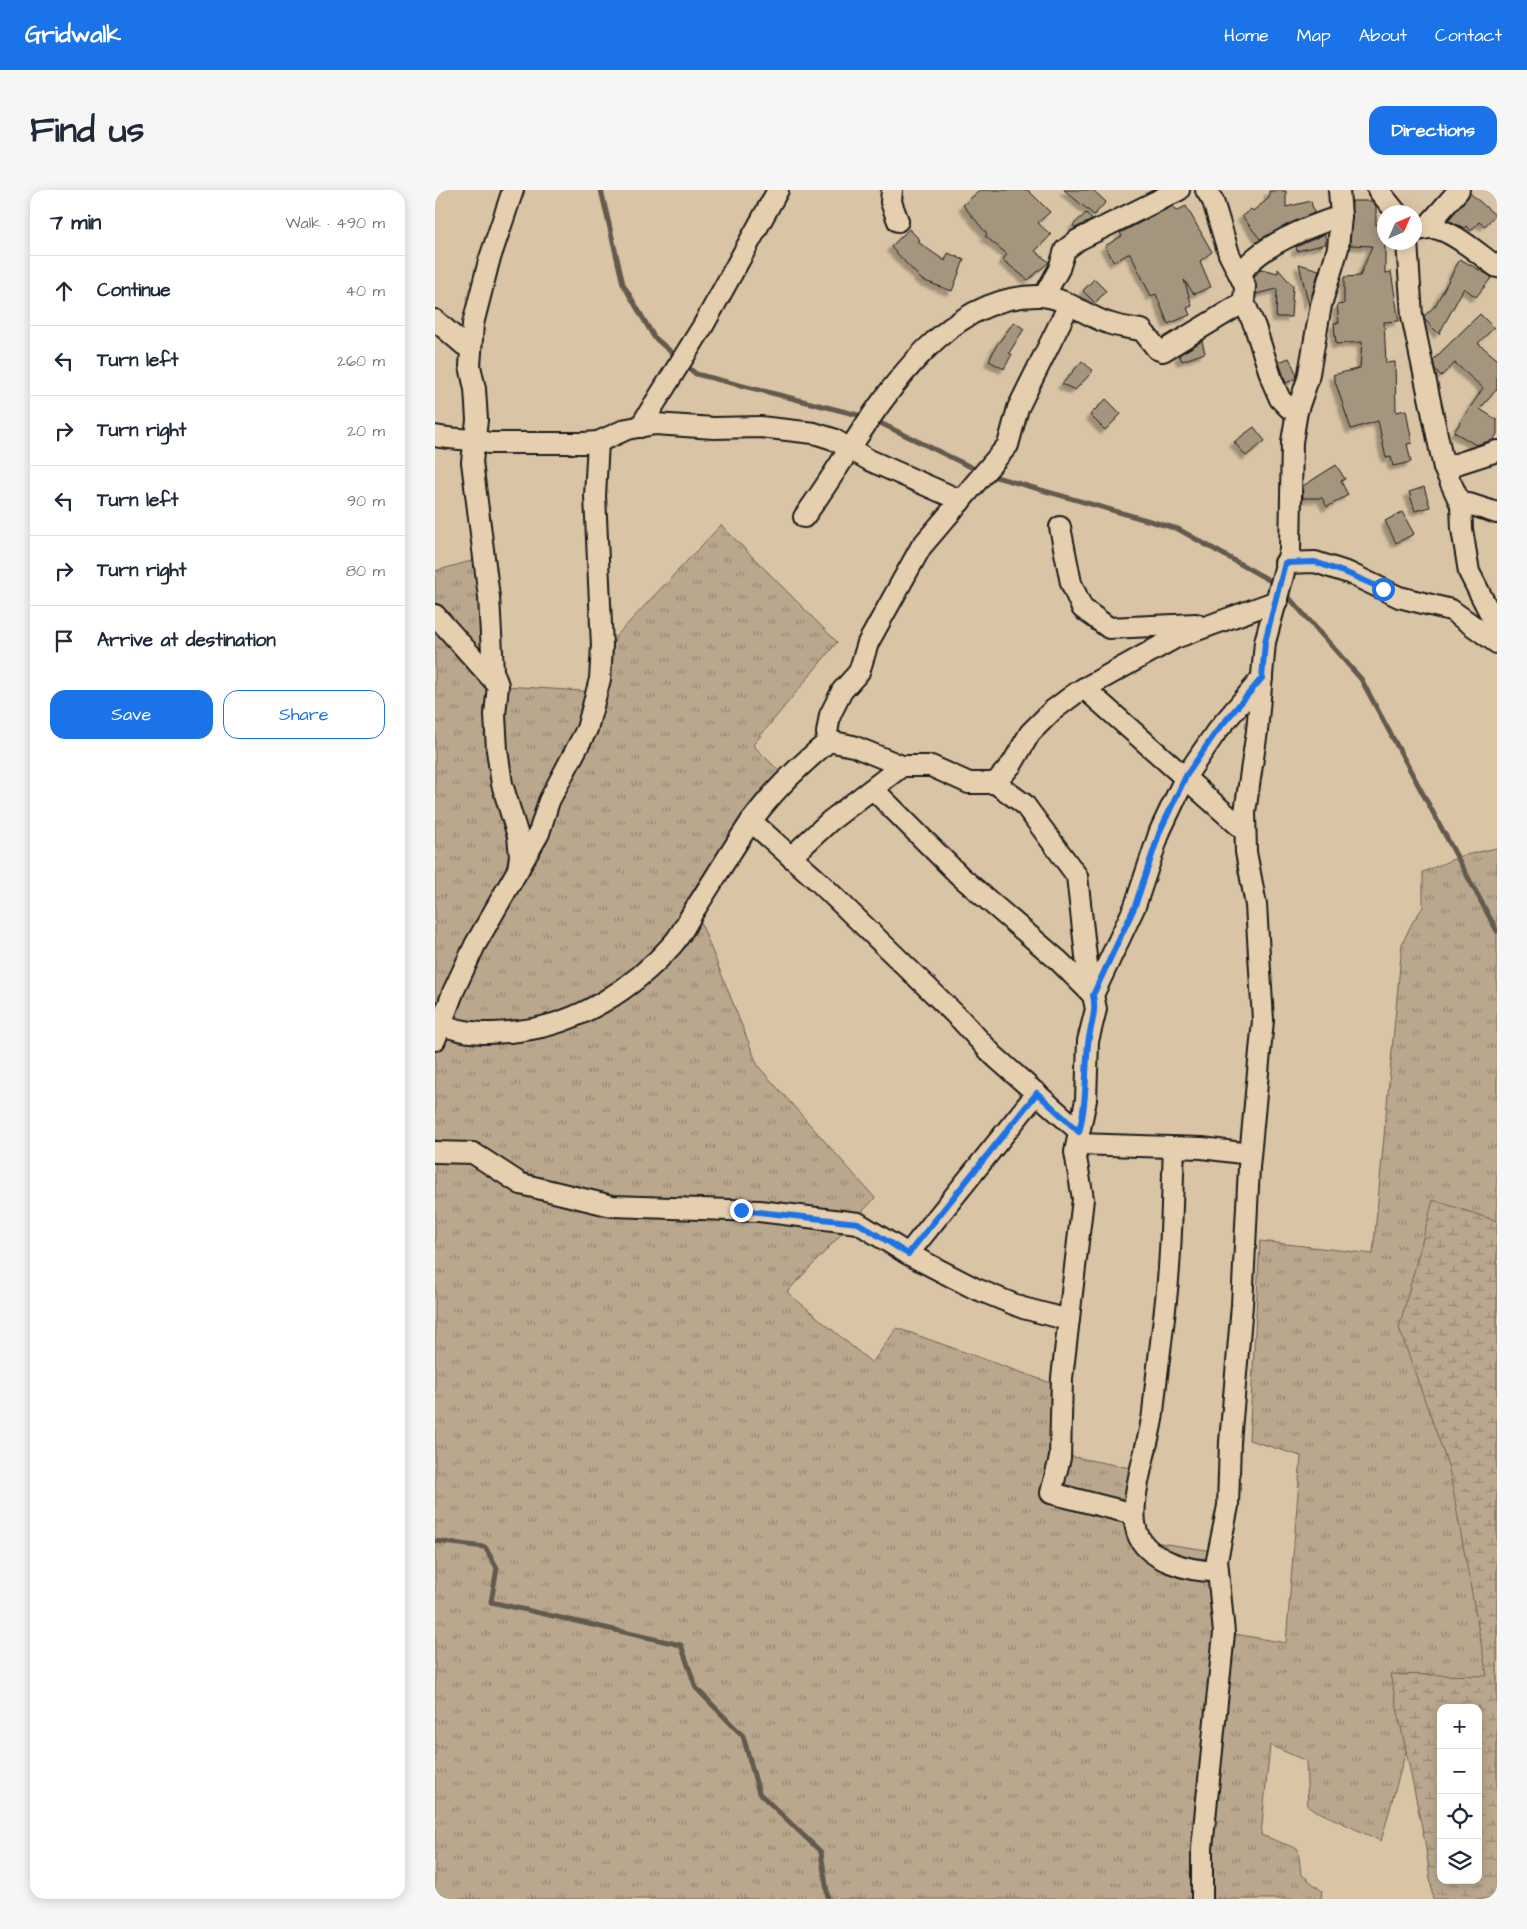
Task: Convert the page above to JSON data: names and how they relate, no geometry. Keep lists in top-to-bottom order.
{
  "north": "top right",
  "page": {
    "header": "Gridwalk",
    "nav": [
      "Home",
      "Map",
      "About",
      "Contact"
    ],
    "title": "Find us",
    "buttons": [
      "Directions",
      ["Save", "Share"]
    ],
    "heading": ["7 min", "Walk · 490 m"],
    "list": [
      ["Continue", "40 m"],
      ["Turn left", "260 m"],
      ["Turn right", "20 m"],
      ["Turn left", "90 m"],
      ["Turn right", "80 m"],
      "Arrive at destination"
    ],
    "map_buttons": ["+", "−"]
  }
}
